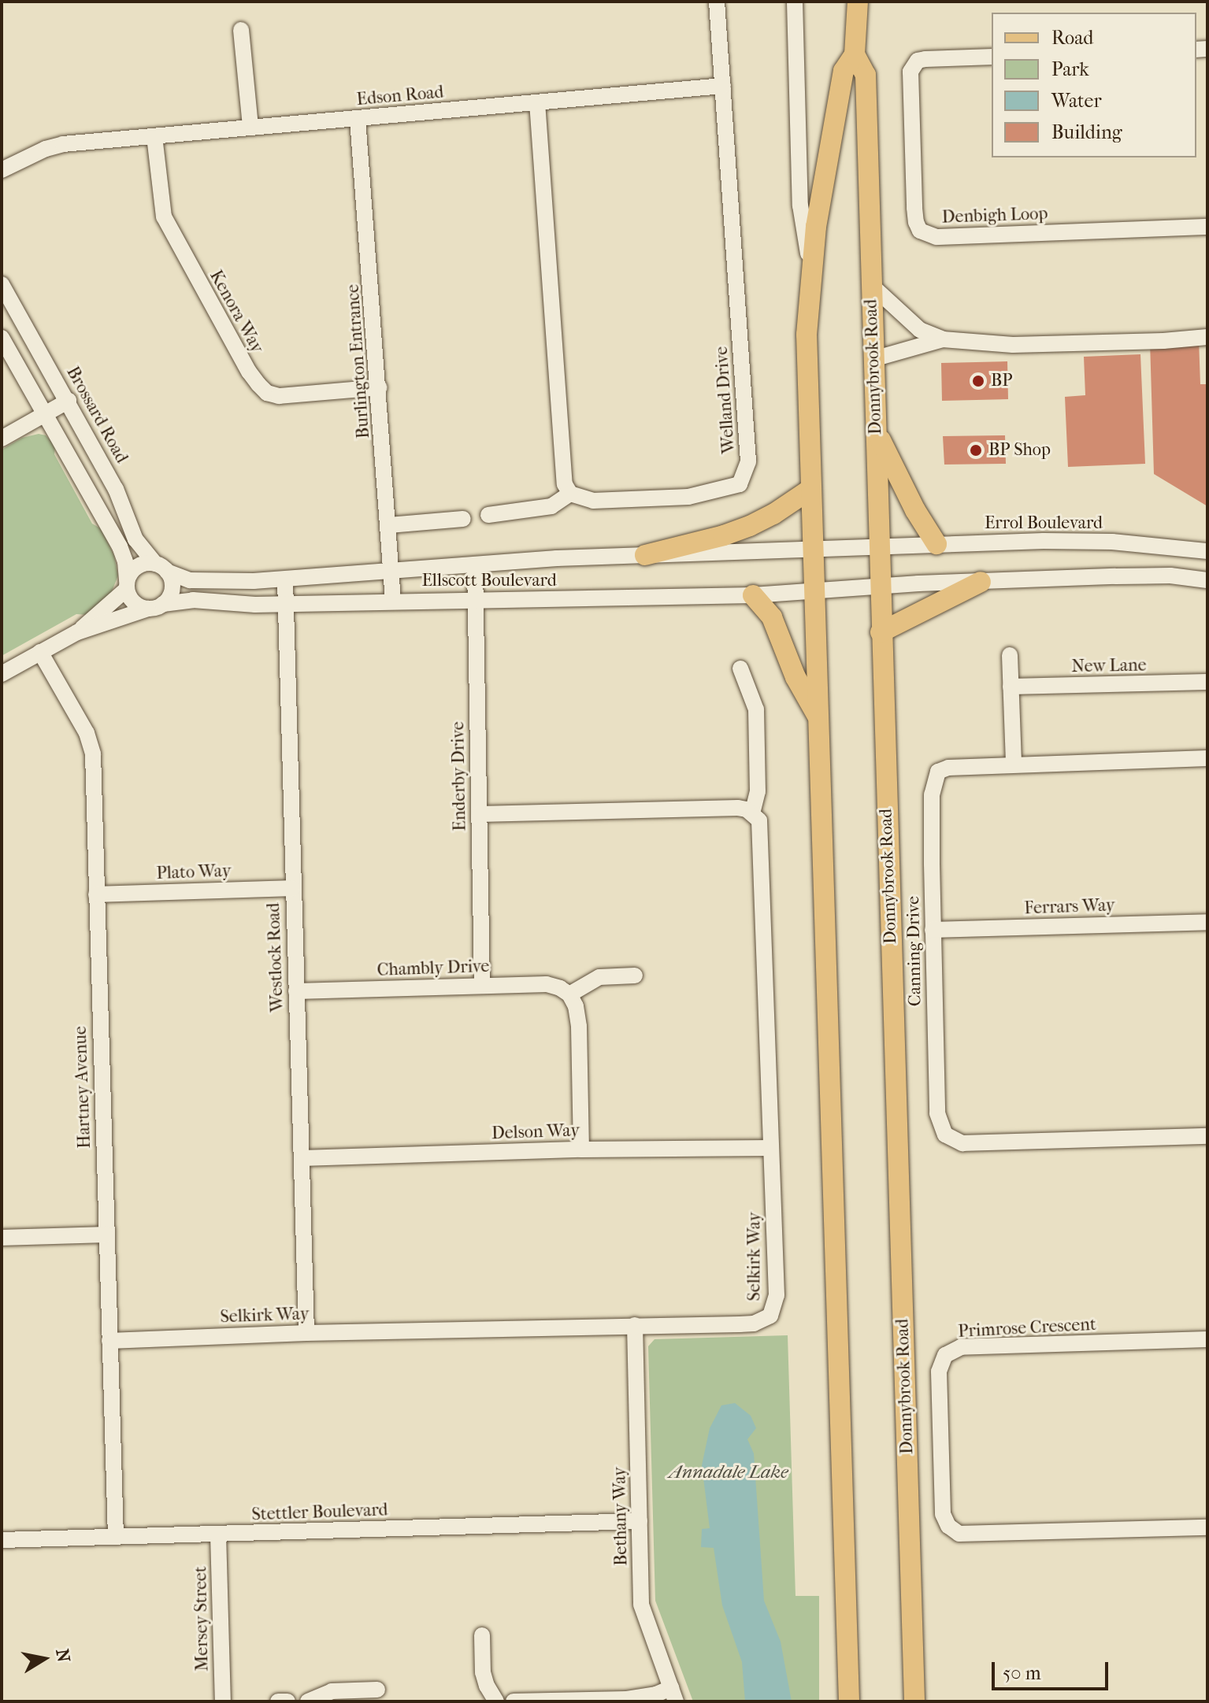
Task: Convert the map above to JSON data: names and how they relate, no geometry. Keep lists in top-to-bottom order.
{
  "streets": {
    "main road": ["Donnybrook Road"],
    "street": [
      "Edson Road",
      "Denbigh Loop",
      "Kenora Way",
      "Burlington Entrance",
      "Welland Drive",
      "Brossard Road",
      "Errol Boulevard",
      "Ellscott Boulevard",
      "New Lane",
      "Enderby Drive",
      "Plato Way",
      "Ferrars Way",
      "Canning Drive",
      "Westlock Road",
      "Chambly Drive",
      "Hartney Avenue",
      "Delson Way",
      "Selkirk Way",
      "Primrose Crescent",
      "Stettler Boulevard",
      "Bethany Way",
      "Mersey Street"
    ]
  },
  "crossings": [
    ["Edson Road", "Kenora Way"],
    ["Edson Road", "Burlington Entrance"],
    ["Edson Road", "Welland Drive"],
    ["Kenora Way", "Burlington Entrance"],
    ["Burlington Entrance", "Ellscott Boulevard"],
    ["Donnybrook Road", "Errol Boulevard"],
    ["Donnybrook Road", "Ellscott Boulevard"],
    ["Brossard Road", "Ellscott Boulevard"],
    ["Errol Boulevard", "Ellscott Boulevard"],
    ["Ellscott Boulevard", "Enderby Drive"],
    ["Ellscott Boulevard", "Westlock Road"],
    ["Ellscott Boulevard", "Hartney Avenue"],
    ["Enderby Drive", "Chambly Drive"],
    ["Plato Way", "Westlock Road"],
    ["Plato Way", "Hartney Avenue"],
    ["Ferrars Way", "Canning Drive"],
    ["Westlock Road", "Chambly Drive"],
    ["Westlock Road", "Delson Way"],
    ["Westlock Road", "Selkirk Way"],
    ["Hartney Avenue", "Selkirk Way"],
    ["Hartney Avenue", "Stettler Boulevard"],
    ["Delson Way", "Selkirk Way"],
    ["Selkirk Way", "Bethany Way"],
    ["Stettler Boulevard", "Bethany Way"],
    ["Stettler Boulevard", "Mersey Street"]
  ],
  "water": ["Annadale Lake"],
  "places": ["BP", "BP Shop"],
  "legend": [
    "Road",
    "Park",
    "Water",
    "Building"
  ],
  "scale_bar": "50 m",
  "north": "right"
}
